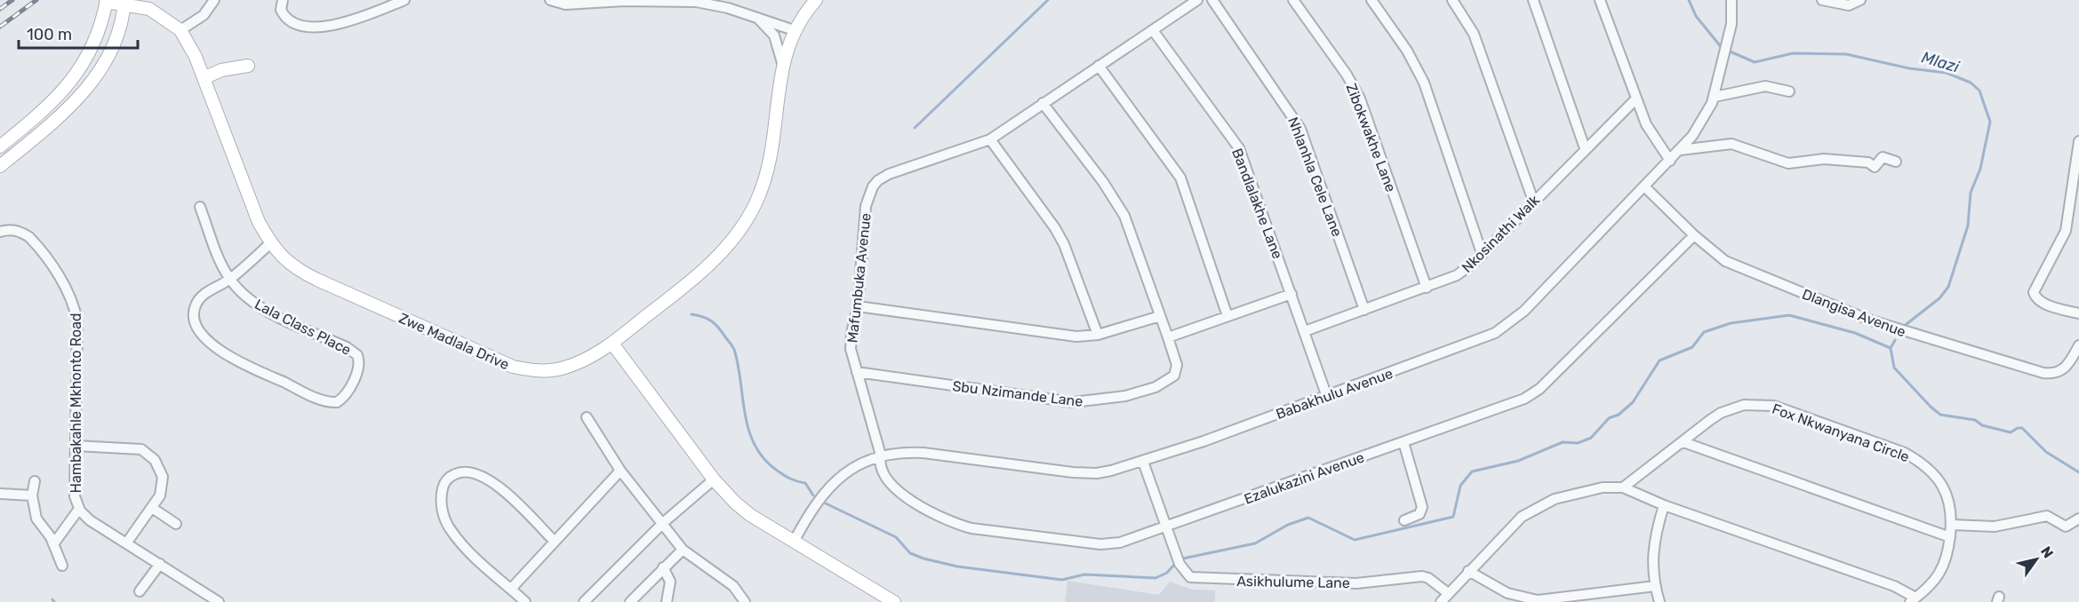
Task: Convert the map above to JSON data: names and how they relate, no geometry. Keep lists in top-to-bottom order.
{
  "streets": {
    "street": [
      "Zibokwakhe Lane",
      "Nhlanhla Cele Lane",
      "Bandlalakhe Lane",
      "Nkosinathi Walk",
      "Mafumbuka Avenue",
      "Dlangisa Avenue",
      "Lala Class Place",
      "Zwe Madlala Drive",
      "Sbu Nzimande Lane",
      "Babakhulu Avenue",
      "Hambakahle Mkhonto Road",
      "Fox Nkwanyana Circle",
      "Ezalukazini Avenue",
      "Asikhulume Lane"
    ]
  },
  "crossings": [
    ["Zibokwakhe Lane", "Nkosinathi Walk"],
    ["Nhlanhla Cele Lane", "Nkosinathi Walk"],
    ["Bandlalakhe Lane", "Nkosinathi Walk"],
    ["Bandlalakhe Lane", "Mafumbuka Avenue"],
    ["Bandlalakhe Lane", "Babakhulu Avenue"],
    ["Mafumbuka Avenue", "Sbu Nzimande Lane"],
    ["Mafumbuka Avenue", "Babakhulu Avenue"],
    ["Mafumbuka Avenue", "Ezalukazini Avenue"],
    ["Dlangisa Avenue", "Babakhulu Avenue"],
    ["Dlangisa Avenue", "Ezalukazini Avenue"],
    ["Lala Class Place", "Zwe Madlala Drive"],
    ["Babakhulu Avenue", "Ezalukazini Avenue"],
    ["Babakhulu Avenue", "Asikhulume Lane"],
    ["Ezalukazini Avenue", "Asikhulume Lane"]
  ],
  "water": ["Mlazi"],
  "scale_bar": "100 m",
  "north": "top right"
}
